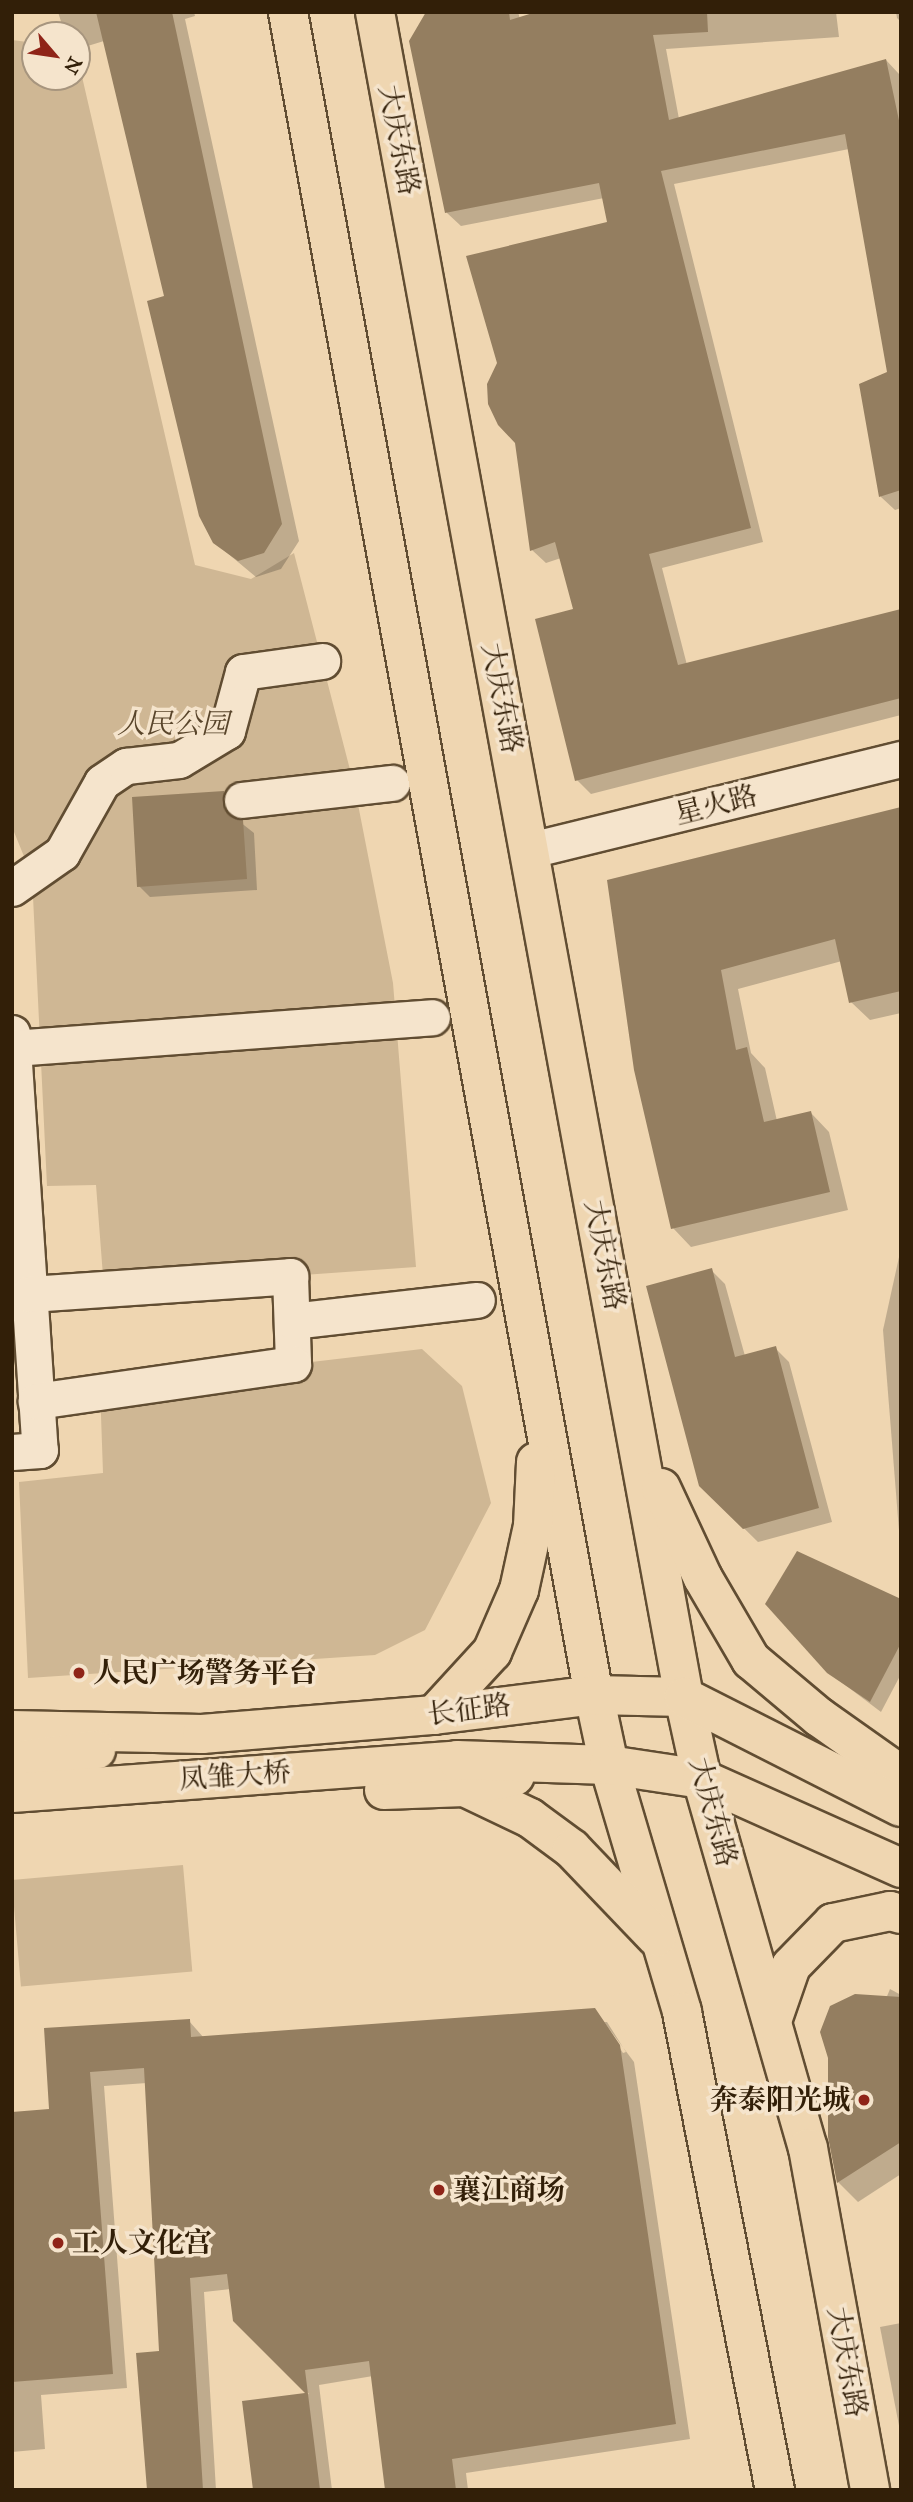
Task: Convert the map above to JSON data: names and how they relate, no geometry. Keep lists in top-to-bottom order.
{
  "streets": {
    "main road": ["大庆东路", "长征路", "凤雏大桥"],
    "street": ["星火路"]
  },
  "crossings": [
    ["大庆东路", "星火路"],
    ["大庆东路", "长征路"],
    ["长征路", "凤雏大桥"]
  ],
  "parks": ["人民公园"],
  "places": [
    "人民广场警务平台",
    "奔泰阳光城",
    "襄江商场",
    "工人文化宫"
  ],
  "north": "bottom right"
}
